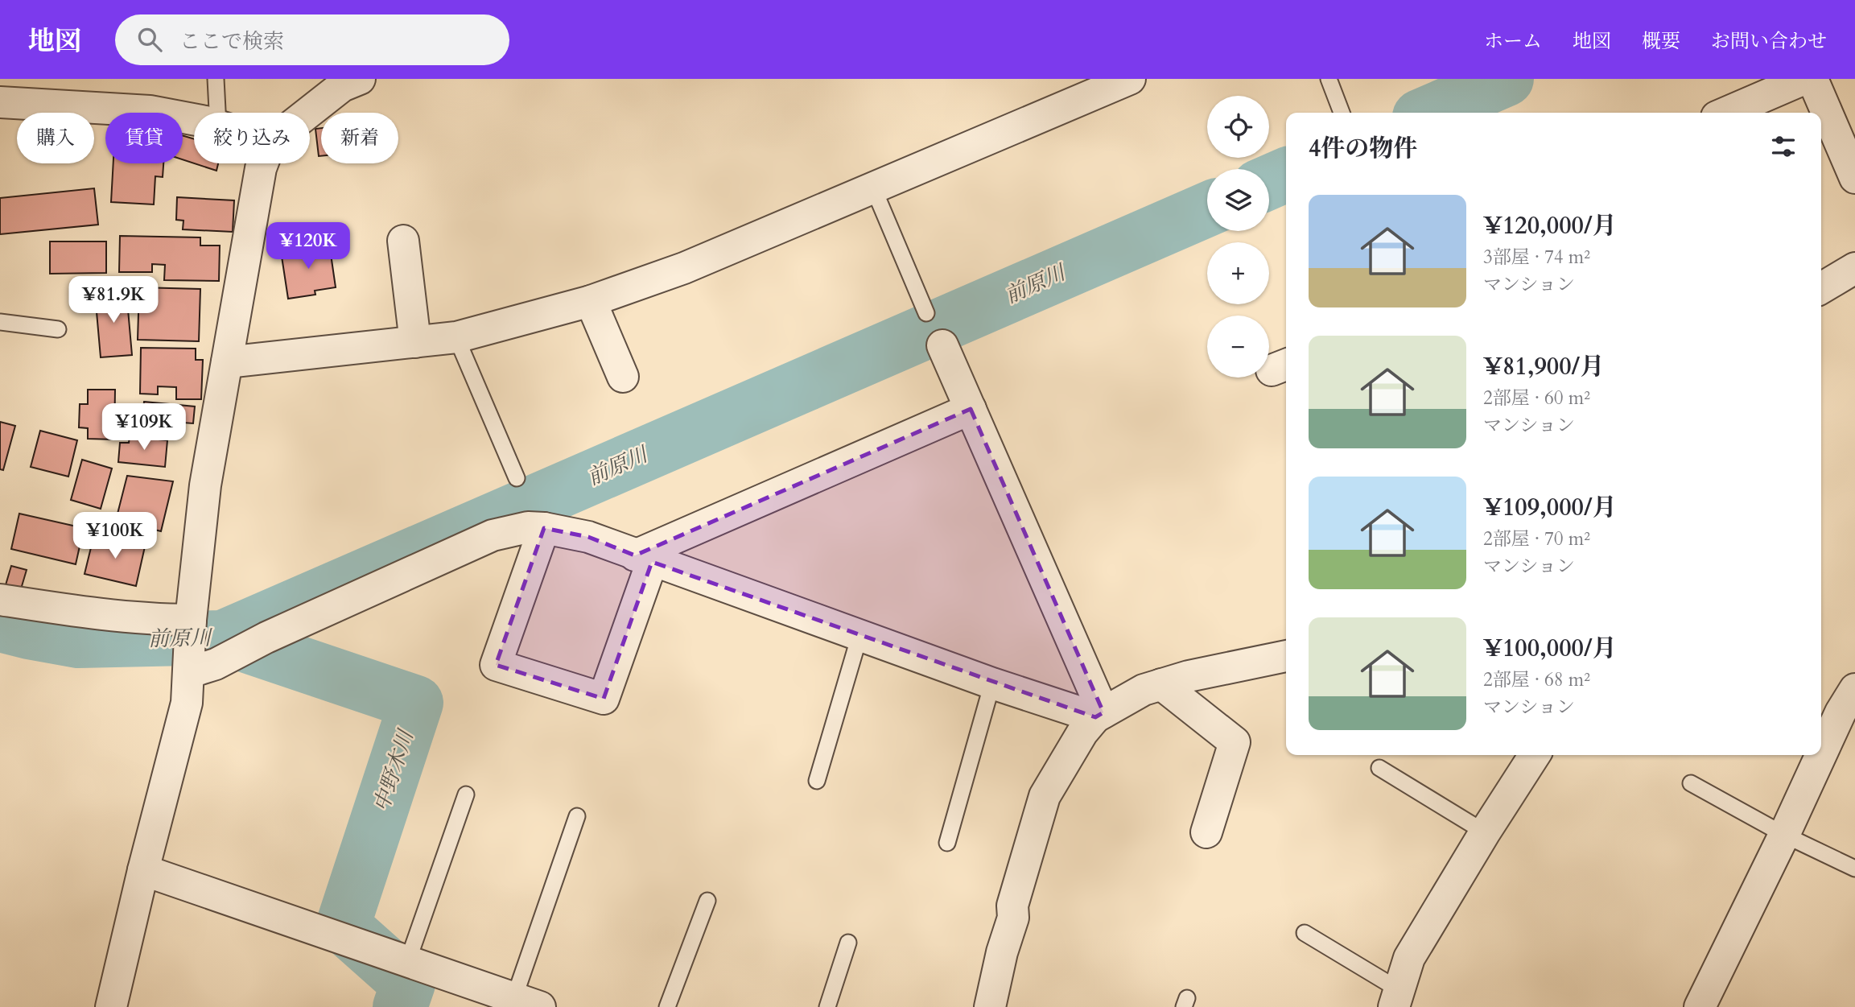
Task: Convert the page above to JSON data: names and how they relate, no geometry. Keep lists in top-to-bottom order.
{
  "water": ["前原川", "中野木川"],
  "page": {
    "header": "地図",
    "search": "ここで検索",
    "nav": [
      "ホーム",
      "地図",
      "概要",
      "お問い合わせ"
    ],
    "map_buttons": ["+", "−"],
    "chip": [
      "購入",
      "賃貸",
      "絞り込み",
      "新着"
    ],
    "heading": "4件の物件",
    "list": [
      {
        "name": "¥120,000/月",
        "note": "3部屋 · 74 m² · マンション"
      },
      {
        "name": "¥81,900/月",
        "note": "2部屋 · 60 m² · マンション"
      },
      {
        "name": "¥109,000/月",
        "note": "2部屋 · 70 m² · マンション"
      },
      {
        "name": "¥100,000/月",
        "note": "2部屋 · 68 m² · マンション"
      }
    ],
    "price": [
      "¥120K",
      "¥81.9K",
      "¥109K",
      "¥100K"
    ]
  }
}
